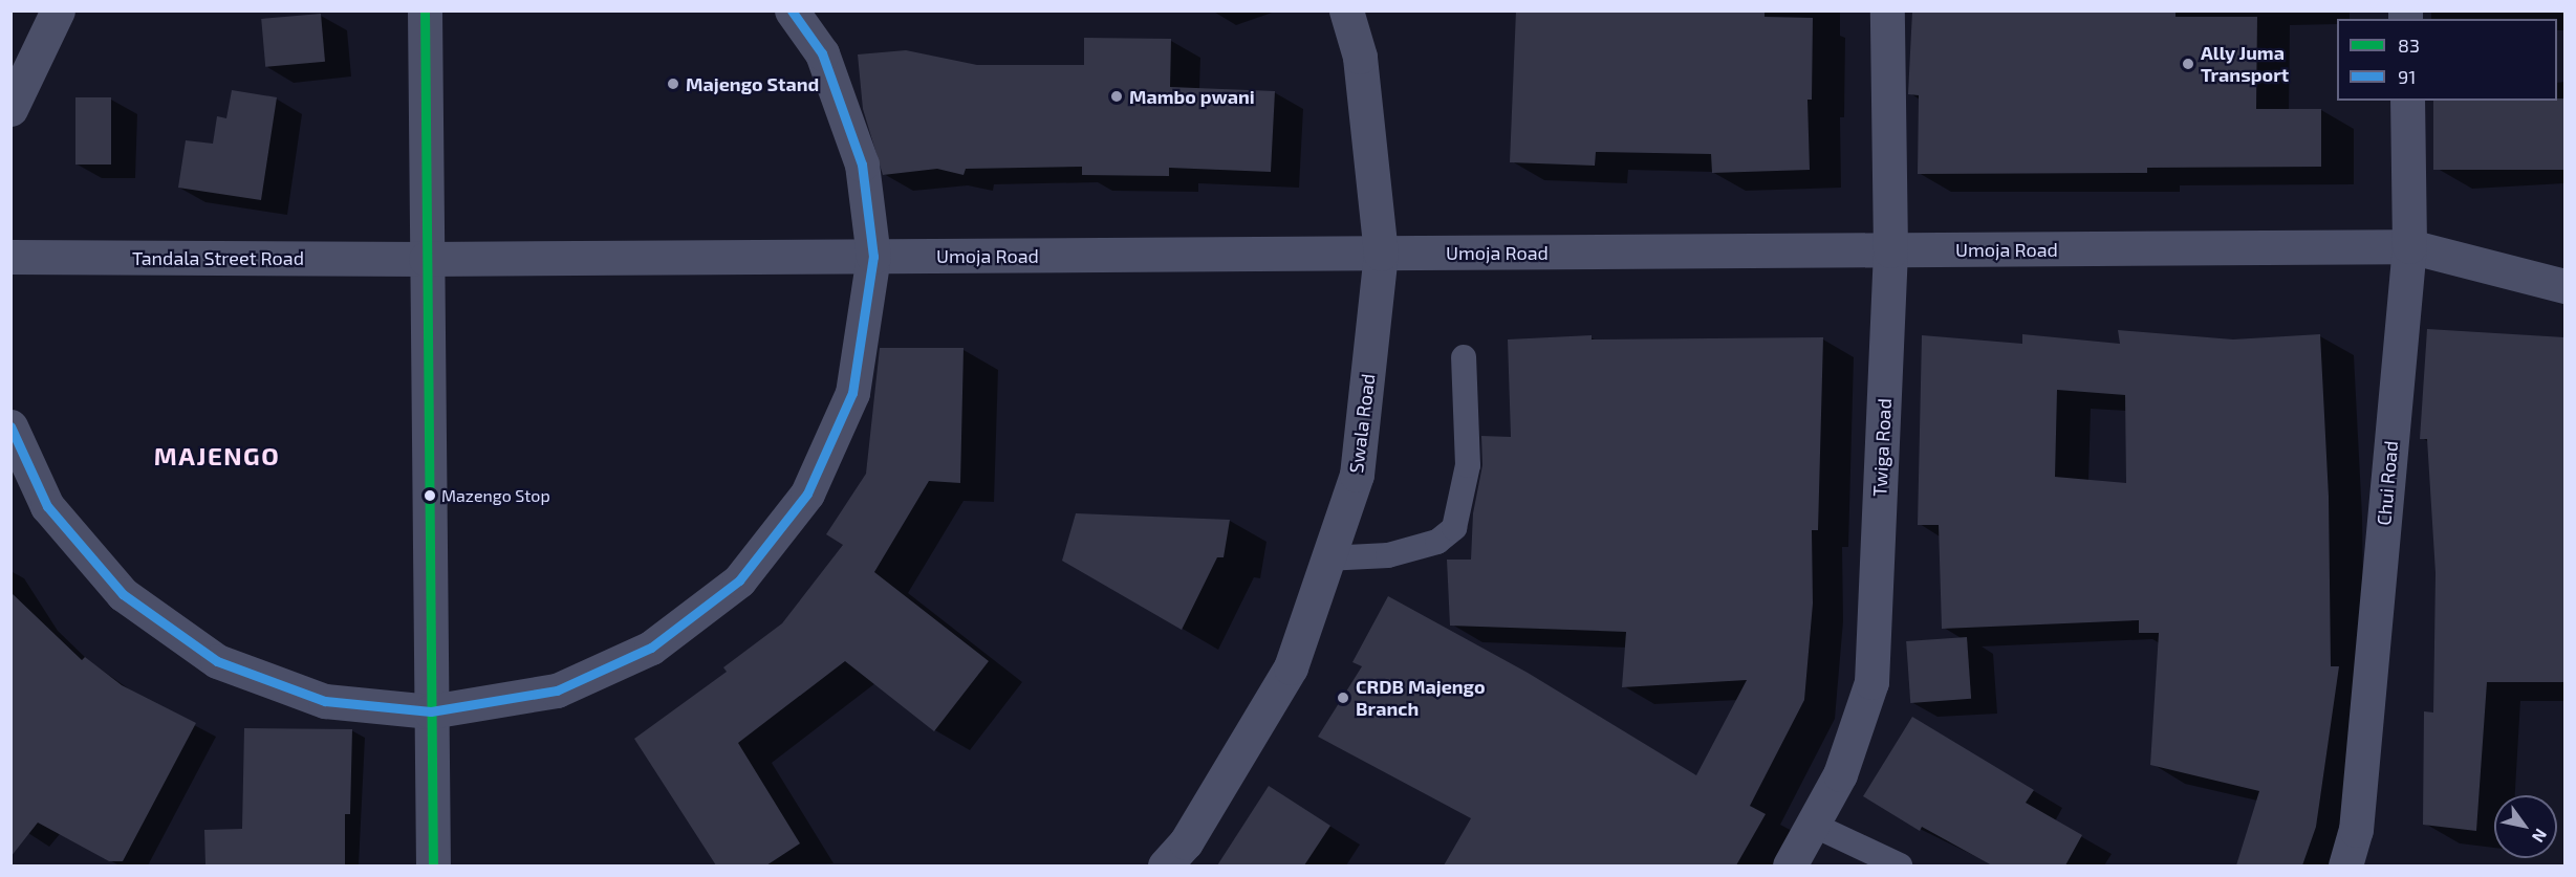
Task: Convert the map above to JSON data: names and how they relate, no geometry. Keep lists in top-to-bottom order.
{
  "streets": {
    "street": [
      "Umoja Road",
      "Tandala Street Road",
      "Swala Road",
      "Twiga Road",
      "Chui Road"
    ]
  },
  "crossings": [
    ["Umoja Road", "Tandala Street Road"],
    ["Umoja Road", "Swala Road"],
    ["Umoja Road", "Twiga Road"],
    ["Umoja Road", "Chui Road"]
  ],
  "districts": ["MAJENGO"],
  "places": [
    "Ally Juma Transport",
    "Majengo Stand",
    "Mambo pwani",
    "Mazengo Stop",
    "CRDB Majengo Branch"
  ],
  "lines": ["transit line 83", "transit line 91"],
  "legend": ["83", "91"],
  "north": "bottom right"
}
